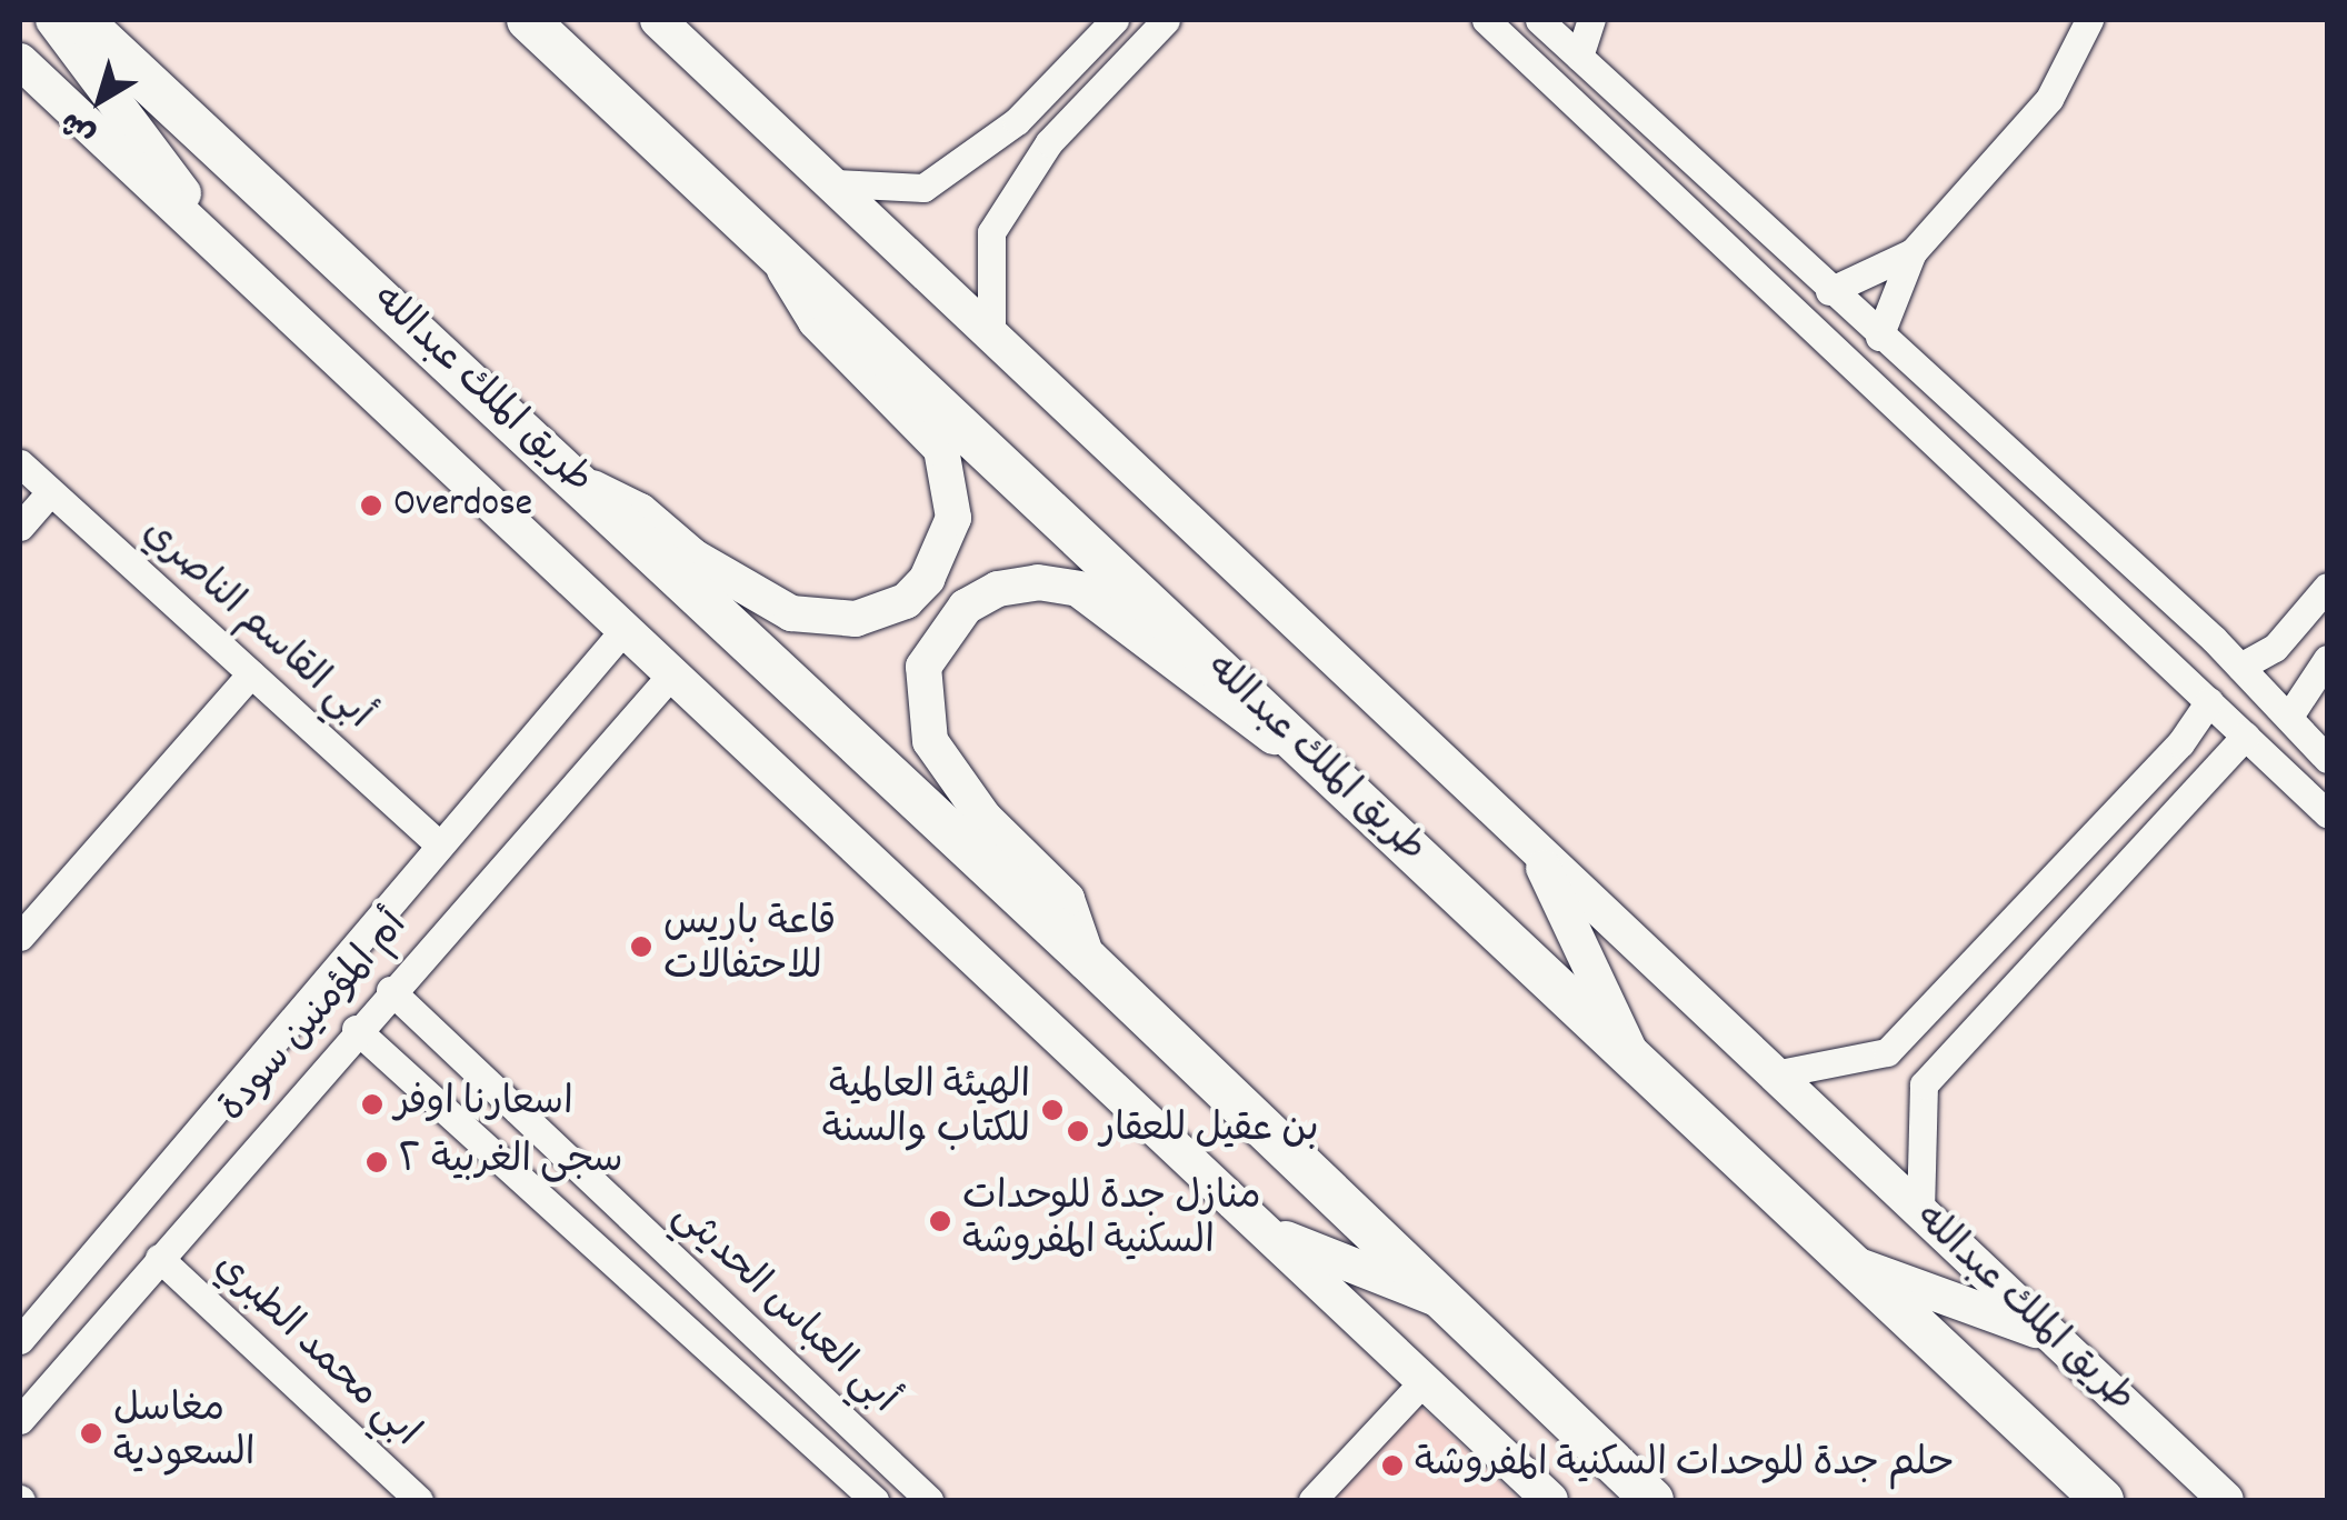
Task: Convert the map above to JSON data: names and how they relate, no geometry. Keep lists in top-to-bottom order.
{
  "streets": {
    "highway": ["طريق الملك عبدالله"],
    "street": [
      "أبي القاسم الناصري",
      "أم المؤمنين سودة",
      "أبي العباس الحديثي",
      "ابي محمد الطبري"
    ]
  },
  "crossings": [
    ["أبي القاسم الناصري", "أم المؤمنين سودة"],
    ["أم المؤمنين سودة", "أبي العباس الحديثي"],
    ["أم المؤمنين سودة", "ابي محمد الطبري"]
  ],
  "places": [
    "Overdose",
    "قاعة باريس للاحتفالات",
    "اسعارنا اوفر",
    "الهيئة العالمية للكتاب والسنة",
    "بن عقيل للعقار",
    "سجى الغربية ٢",
    "منازل جدة للوحدات السكنية المفروشة",
    "مغاسل السعودية",
    "حلم جدة للوحدات السكنية المفروشة"
  ],
  "north": "bottom left"
}
